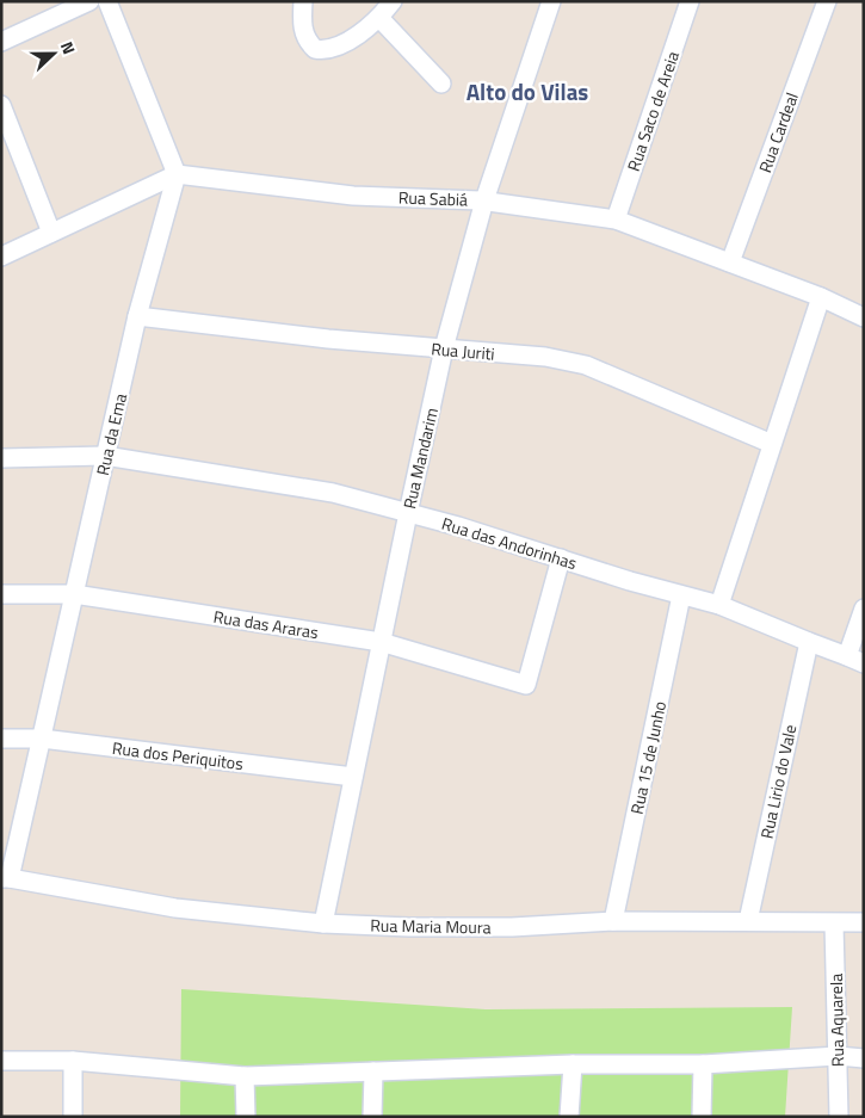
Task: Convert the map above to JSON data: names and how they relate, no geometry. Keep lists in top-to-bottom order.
{
  "streets": {
    "street": [
      "Rua Saco de Areia",
      "Rua Cardeal",
      "Rua Sabiá",
      "Rua Juriti",
      "Rua da Ema",
      "Rua Mandarim",
      "Rua das Andorinhas",
      "Rua das Araras",
      "Rua dos Periquitos",
      "Rua 15 de Junho",
      "Rua Lirio do Vale",
      "Rua Maria Moura",
      "Rua Aquarela"
    ]
  },
  "crossings": [
    ["Rua Saco de Areia", "Rua Sabiá"],
    ["Rua Cardeal", "Rua Sabiá"],
    ["Rua Sabiá", "Rua da Ema"],
    ["Rua Sabiá", "Rua Mandarim"],
    ["Rua Juriti", "Rua da Ema"],
    ["Rua Juriti", "Rua Mandarim"],
    ["Rua da Ema", "Rua das Andorinhas"],
    ["Rua da Ema", "Rua das Araras"],
    ["Rua da Ema", "Rua dos Periquitos"],
    ["Rua da Ema", "Rua Maria Moura"],
    ["Rua Mandarim", "Rua das Andorinhas"],
    ["Rua Mandarim", "Rua das Araras"],
    ["Rua Mandarim", "Rua dos Periquitos"],
    ["Rua Mandarim", "Rua Maria Moura"],
    ["Rua das Andorinhas", "Rua das Araras"],
    ["Rua das Andorinhas", "Rua 15 de Junho"],
    ["Rua das Andorinhas", "Rua Lirio do Vale"],
    ["Rua 15 de Junho", "Rua Maria Moura"],
    ["Rua Lirio do Vale", "Rua Maria Moura"],
    ["Rua Maria Moura", "Rua Aquarela"]
  ],
  "districts": ["Alto do Vilas"],
  "north": "right"
}
